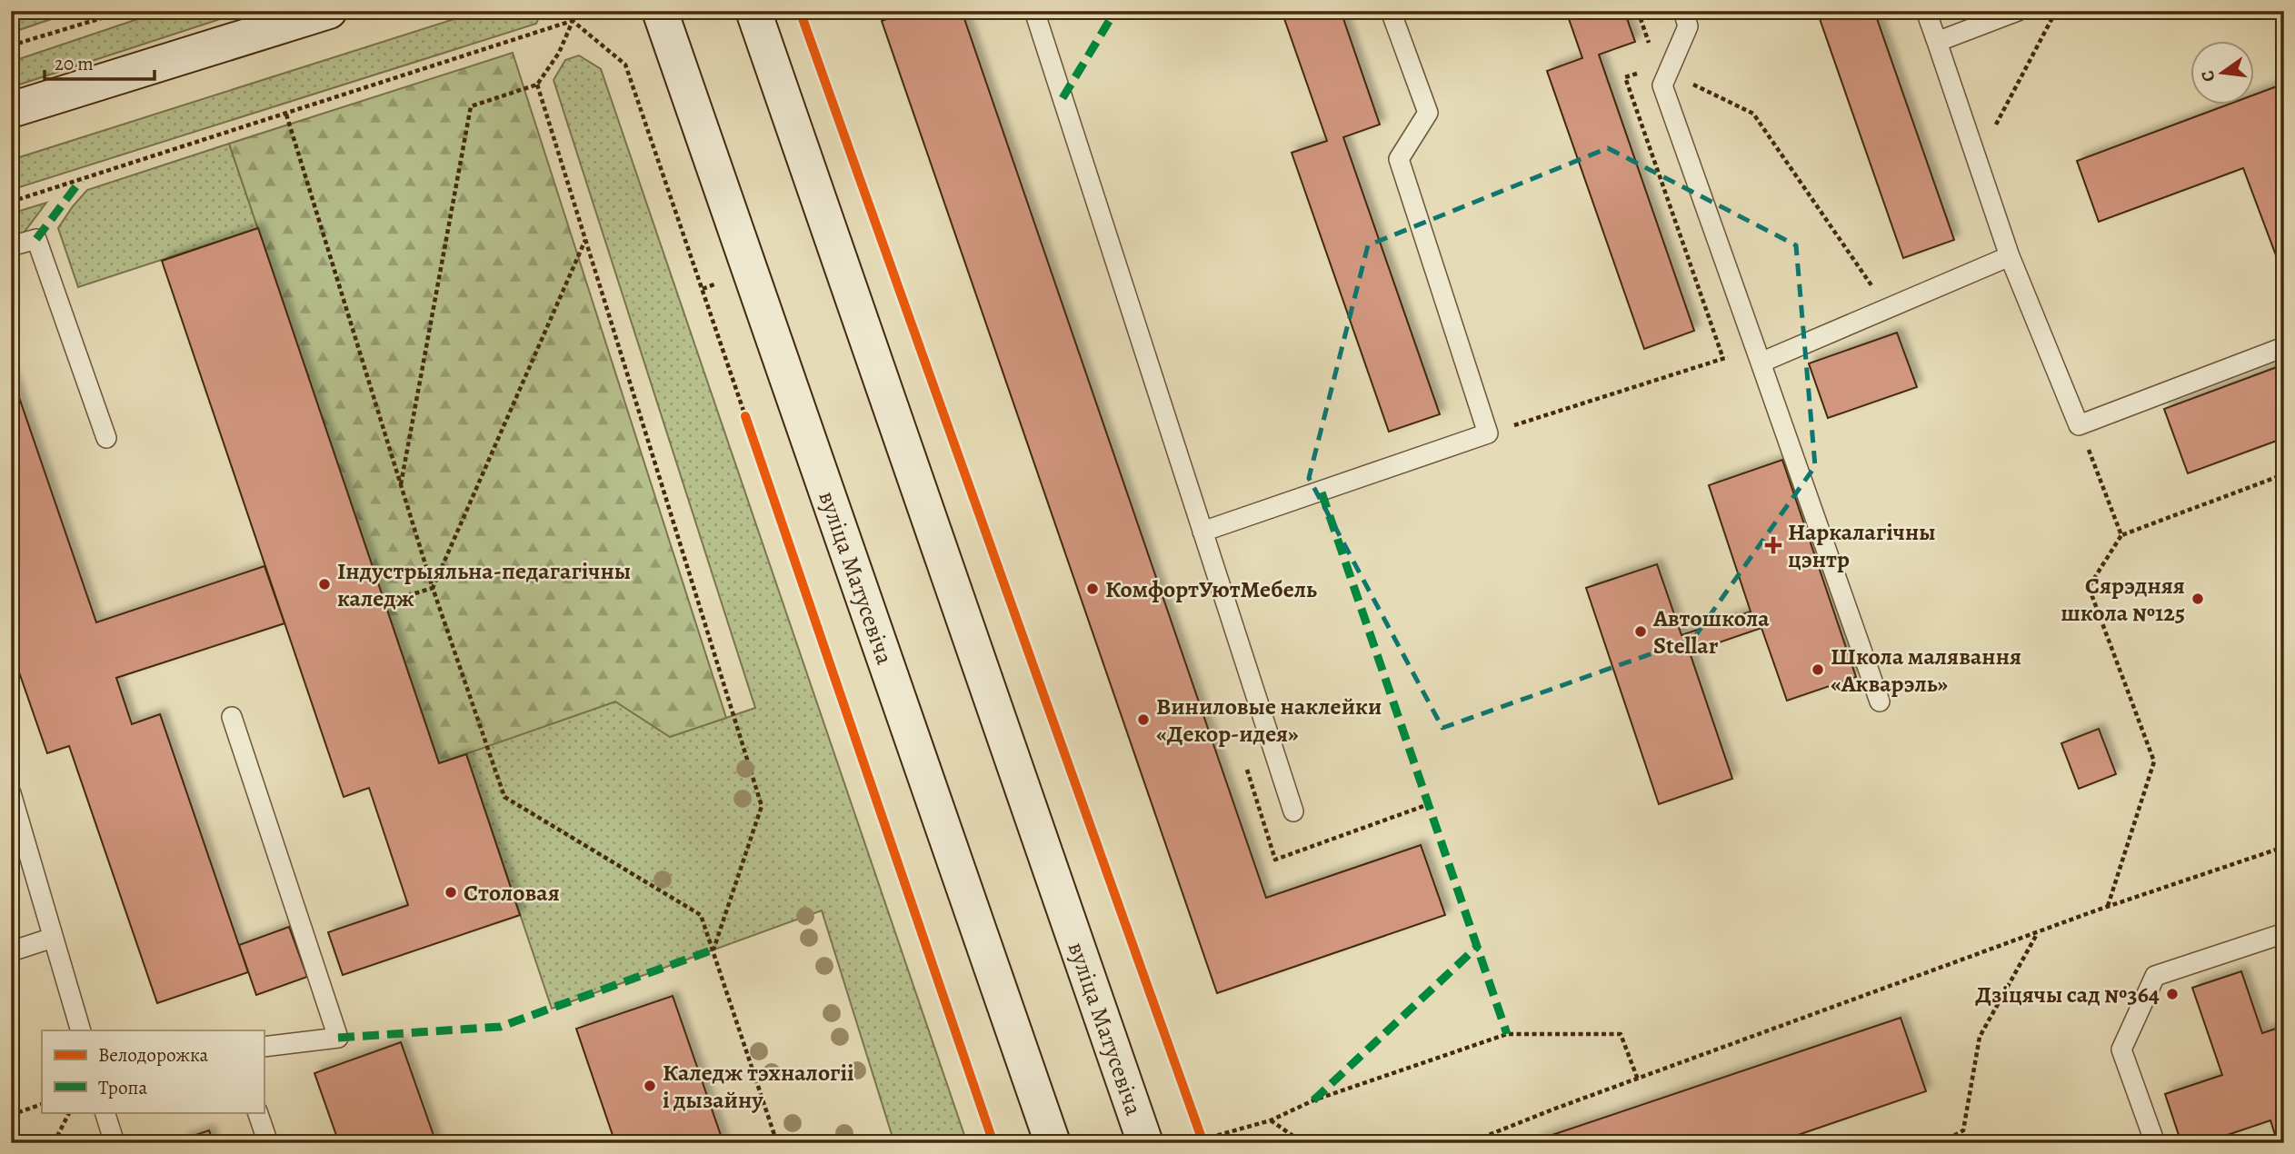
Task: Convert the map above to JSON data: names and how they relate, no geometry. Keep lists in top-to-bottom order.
{
  "streets": {
    "main road": ["вуліца Матусевіча"]
  },
  "places": {
    "health": ["Наркалагічны цэнтр"],
    "other": [
      "Індустрыяльна-педагагічны каледж",
      "КомфортУютМебель",
      "Сярэдняя школа №125",
      "Автошкола Stellar",
      "Школа малявання «Акварэль»",
      "Виниловые наклейки «Декор-идея»",
      "Столовая",
      "Дзіцячы сад №364",
      "Каледж тэхналогіі і дызайну"
    ]
  },
  "legend": ["Велодорожка", "Тропа"],
  "scale_bar": "20 m",
  "north": "left"
}
